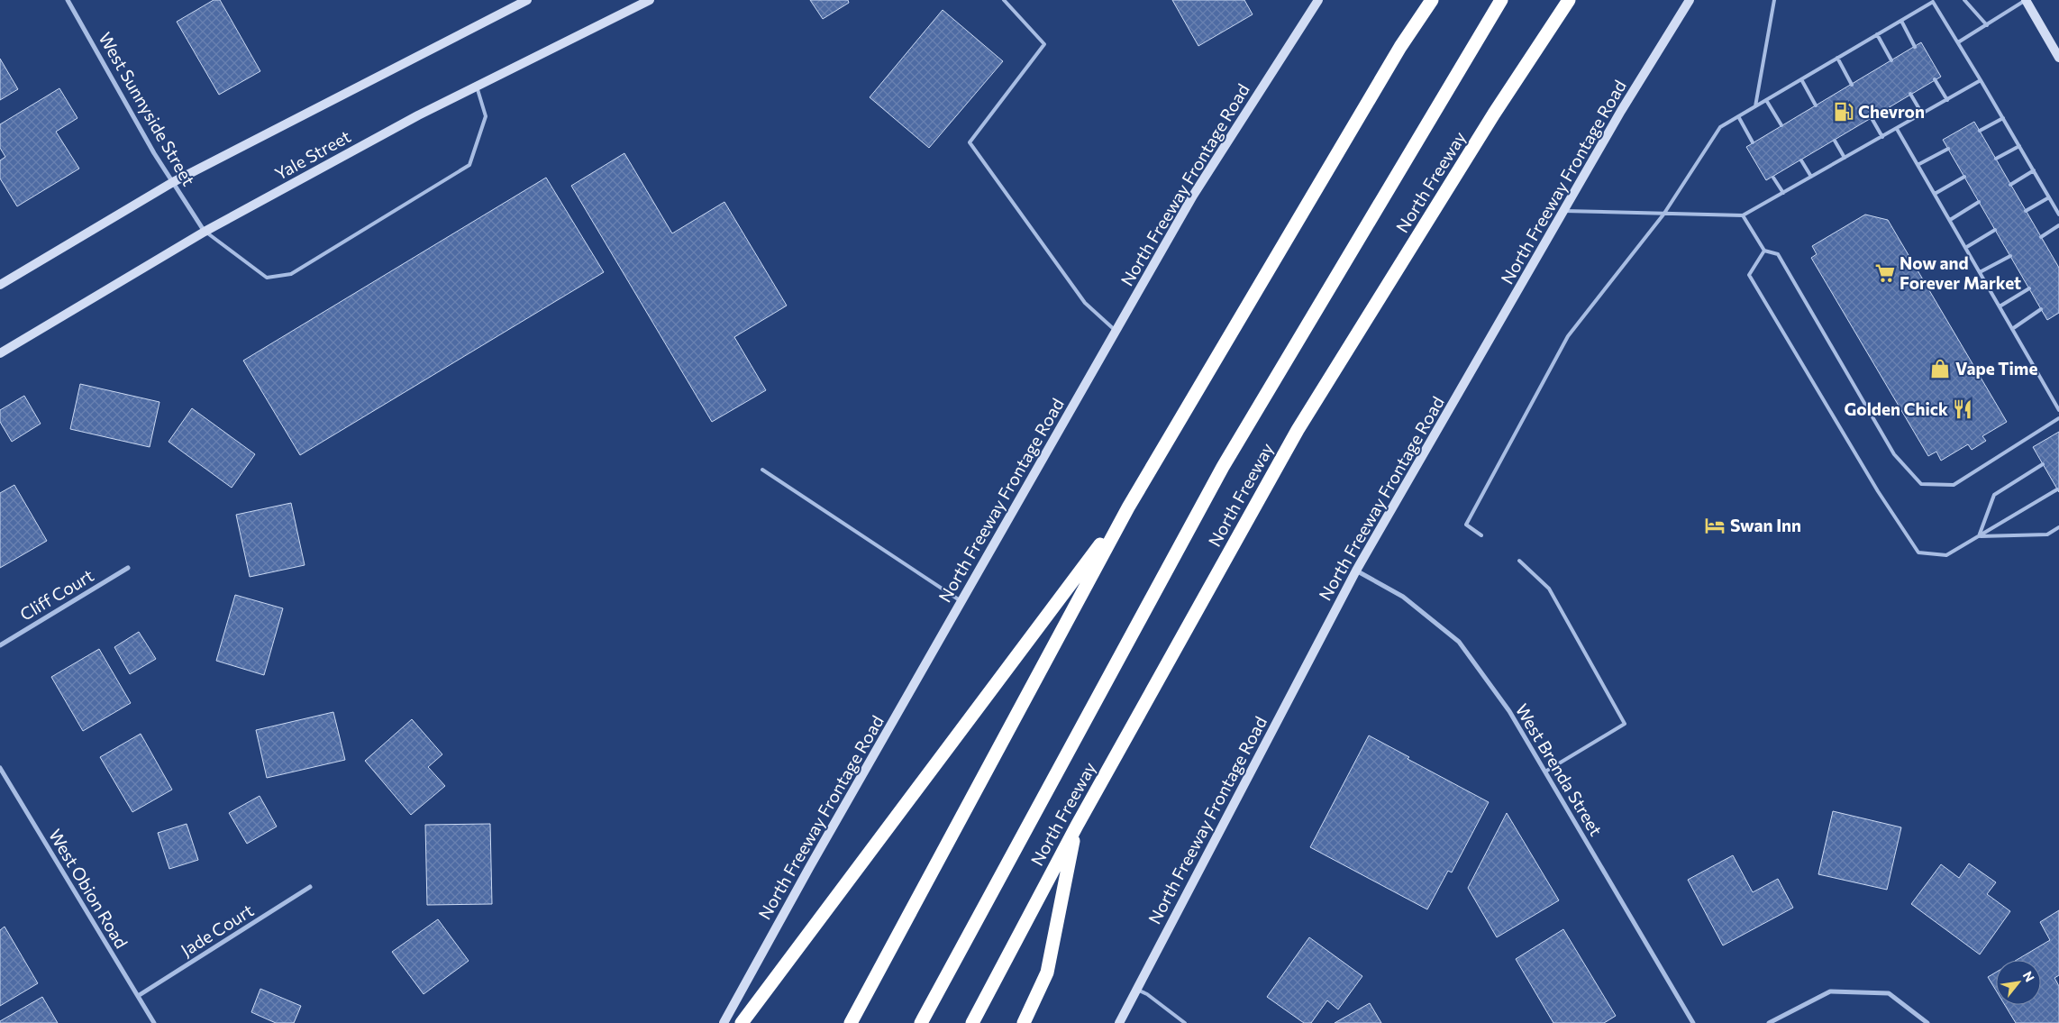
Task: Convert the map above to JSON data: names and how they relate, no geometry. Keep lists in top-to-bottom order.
{
  "streets": {
    "highway": ["North Freeway"],
    "main road": ["Yale Street", "North Freeway Frontage Road"],
    "street": [
      "West Sunnyside Street",
      "Cliff Court",
      "West Brenda Street",
      "West Obion Road",
      "Jade Court"
    ]
  },
  "crossings": [
    ["West Sunnyside Street", "Yale Street"],
    ["North Freeway Frontage Road", "West Brenda Street"],
    ["West Obion Road", "Jade Court"]
  ],
  "places": {
    "fuel station": ["Chevron"],
    "supermarket": ["Now and Forever Market"],
    "shop": ["Vape Time"],
    "restaurant": ["Golden Chick"],
    "hotel": ["Swan Inn"]
  },
  "north": "top right"
}
